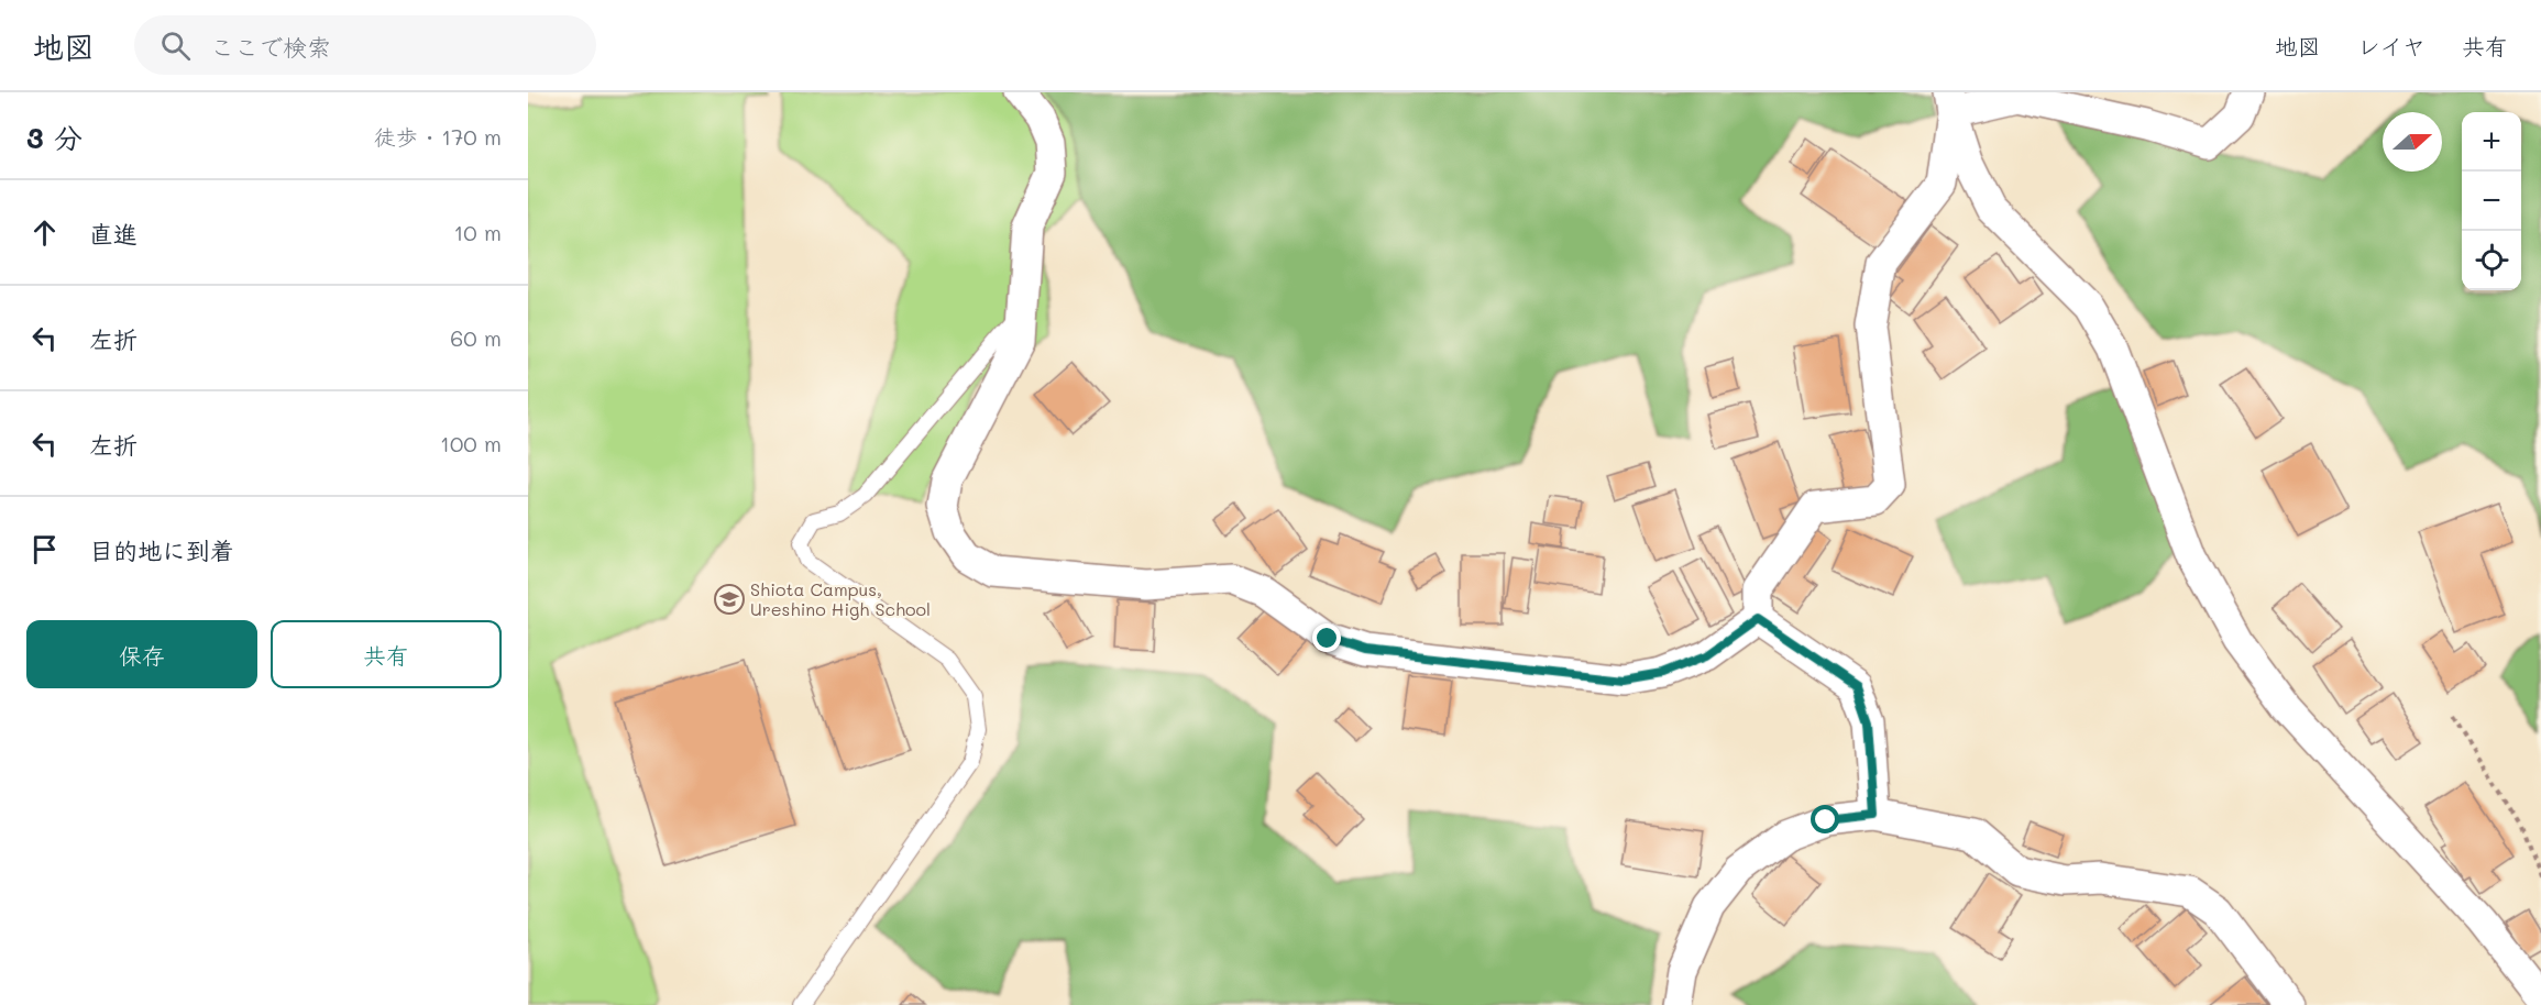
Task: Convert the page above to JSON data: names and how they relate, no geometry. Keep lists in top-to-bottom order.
{
  "places": {
    "school or university": ["Shiota Campus, Ureshino High School"]
  },
  "north": "right",
  "page": {
    "header": "地図",
    "search": "ここで検索",
    "nav": ["地図", "レイヤ", "共有"],
    "heading": ["3 分", "徒歩 · 170 m"],
    "map_buttons": ["+", "−"],
    "list": [
      ["直進", "10 m"],
      ["左折", "60 m"],
      ["左折", "100 m"],
      "目的地に到着"
    ],
    "buttons": ["保存", "共有"]
  }
}
